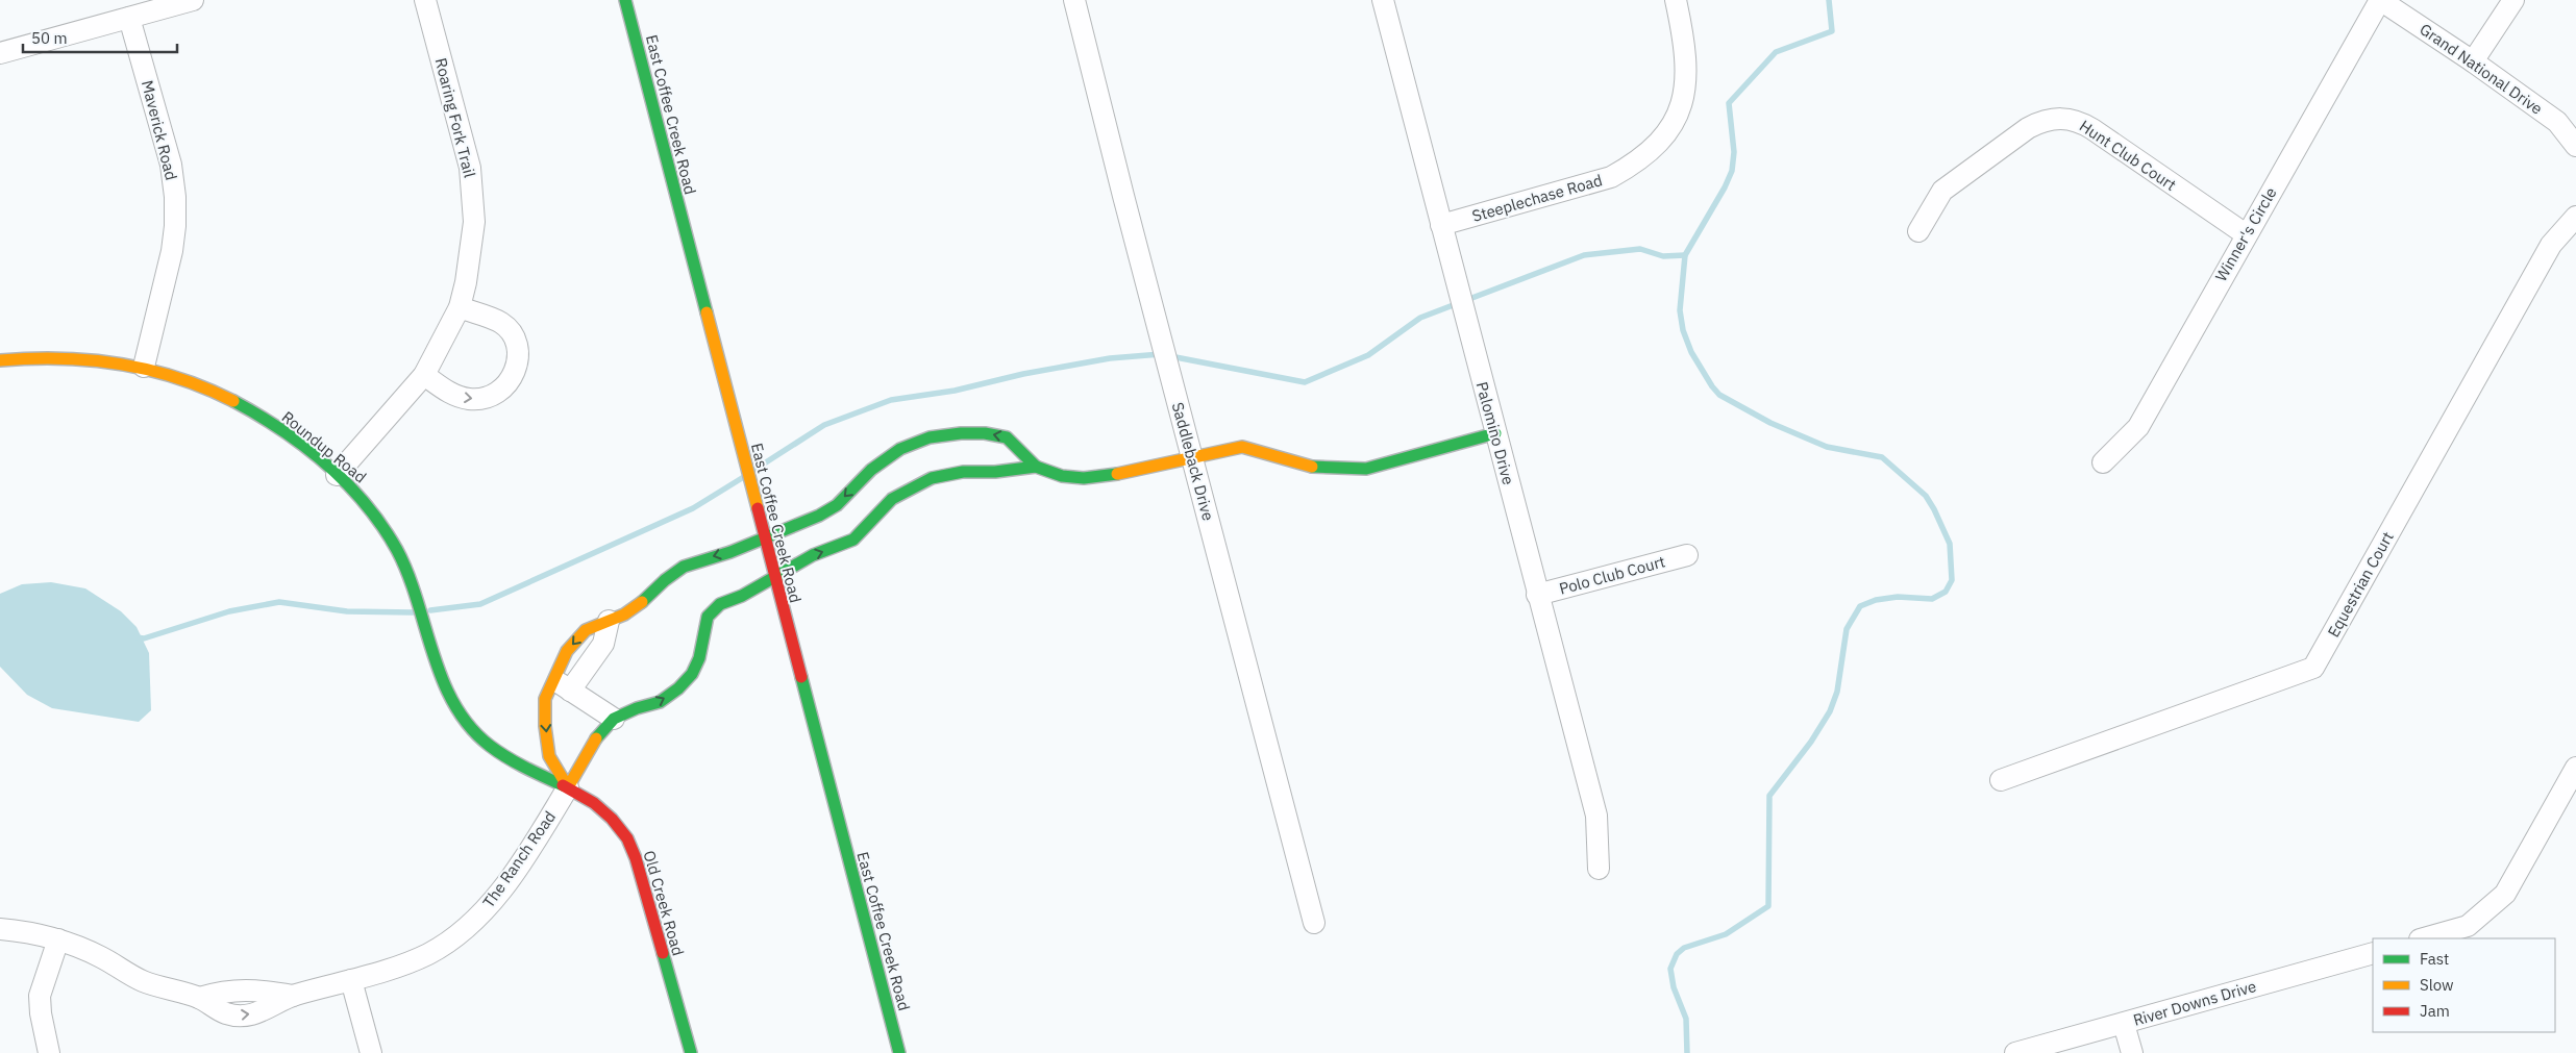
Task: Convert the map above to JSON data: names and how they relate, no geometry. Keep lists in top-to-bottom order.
{
  "streets": {
    "street": [
      "Grand National Drive",
      "East Coffee Creek Road",
      "Roaring Fork Trail",
      "Maverick Road",
      "Hunt Club Court",
      "Steeplechase Road",
      "Winner's Circle",
      "Palomino Drive",
      "Roundup Road",
      "Saddleback Drive",
      "Polo Club Court",
      "Equestrian Court",
      "The Ranch Road",
      "Old Creek Road",
      "River Downs Drive"
    ]
  },
  "crossings": [
    ["Grand National Drive", "Winner's Circle"],
    ["East Coffee Creek Road", "The Ranch Road"],
    ["Roaring Fork Trail", "Roundup Road"],
    ["Maverick Road", "Roundup Road"],
    ["Hunt Club Court", "Winner's Circle"],
    ["Steeplechase Road", "Palomino Drive"],
    ["Palomino Drive", "Polo Club Court"],
    ["Roundup Road", "The Ranch Road"],
    ["Roundup Road", "Old Creek Road"],
    ["The Ranch Road", "Old Creek Road"]
  ],
  "legend": ["Fast", "Slow", "Jam"],
  "scale_bar": "50 m"
}
